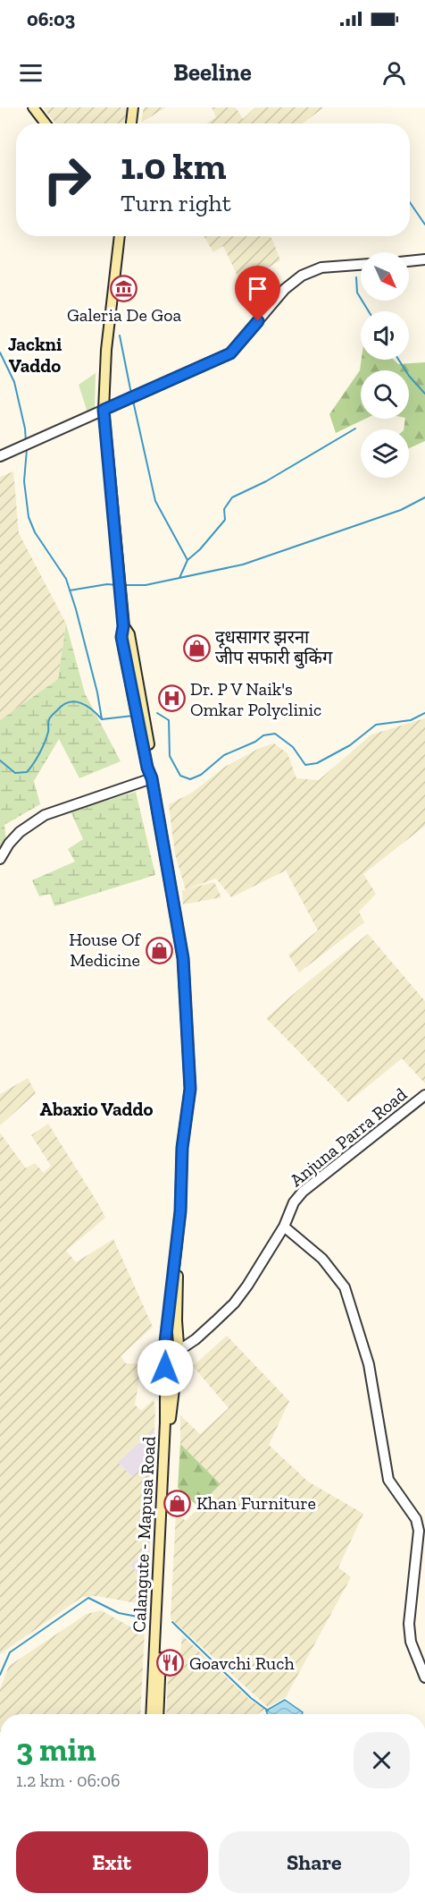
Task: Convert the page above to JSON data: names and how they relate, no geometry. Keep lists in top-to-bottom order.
{
  "streets": {
    "main road": ["Calangute - Mapusa Road"],
    "street": ["Anjuna Parra Road"]
  },
  "crossings": [
    ["Anjuna Parra Road", "Calangute - Mapusa Road"]
  ],
  "districts": ["Jackni Vaddo", "Abaxio Vaddo"],
  "places": {
    "museum": ["Galeria De Goa"],
    "shop": ["दूधसागर झरना जीप सफारी बुकिंग", "House Of Medicine", "Khan Furniture"],
    "hospital": ["Dr. P V Naik's Omkar Polyclinic"],
    "restaurant": ["Goavchi Ruch"]
  },
  "north": "bottom right",
  "page": {
    "status": "06:03",
    "header": "Beeline",
    "turn": ["1.0 km", "Turn right"],
    "heading": ["3 min", "1.2 km · 06:06"],
    "buttons": ["Exit", "Share"]
  }
}
